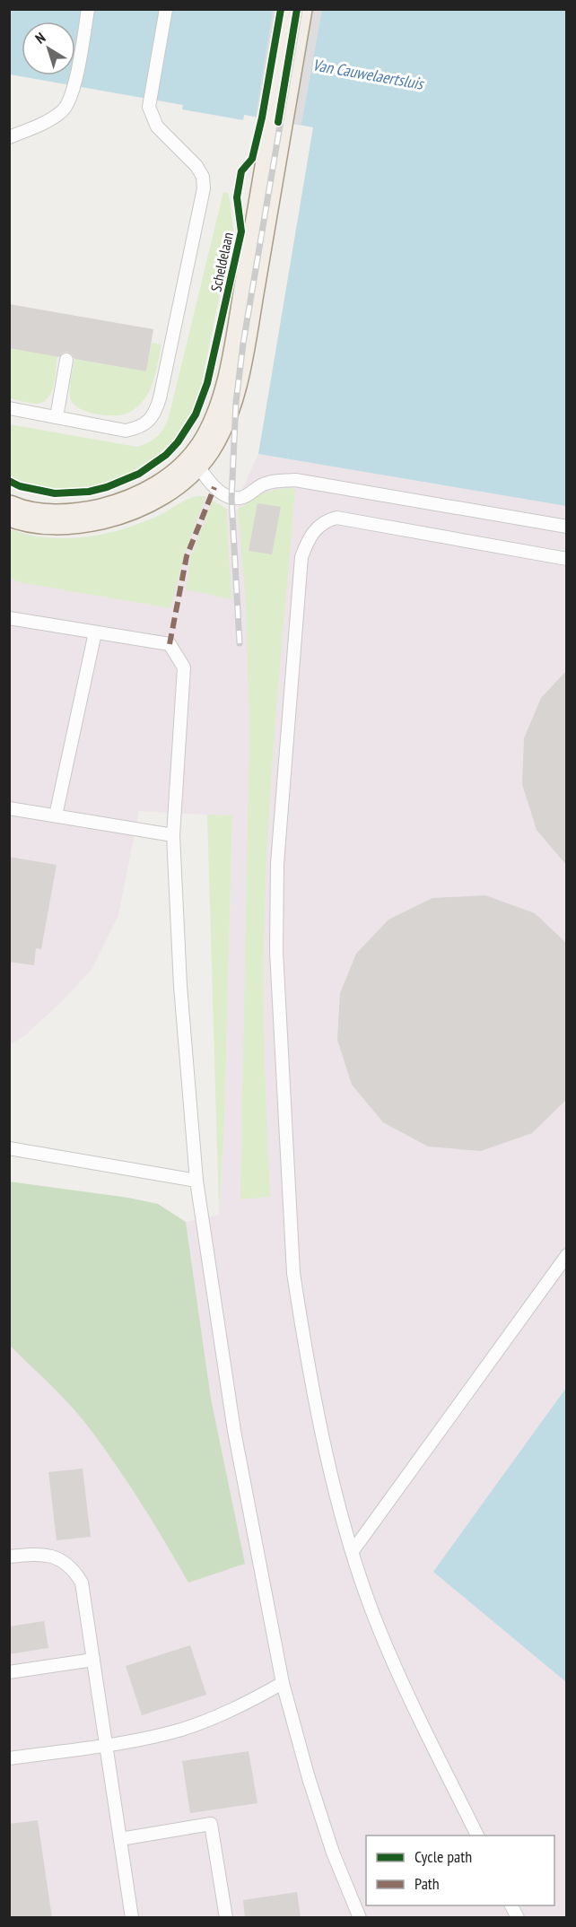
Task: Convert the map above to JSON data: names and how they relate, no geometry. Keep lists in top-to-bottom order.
{
  "streets": {
    "main road": ["Scheldelaan"]
  },
  "water": ["Van Cauwelaertsluis"],
  "legend": ["Cycle path", "Path"],
  "north": "top left"
}
